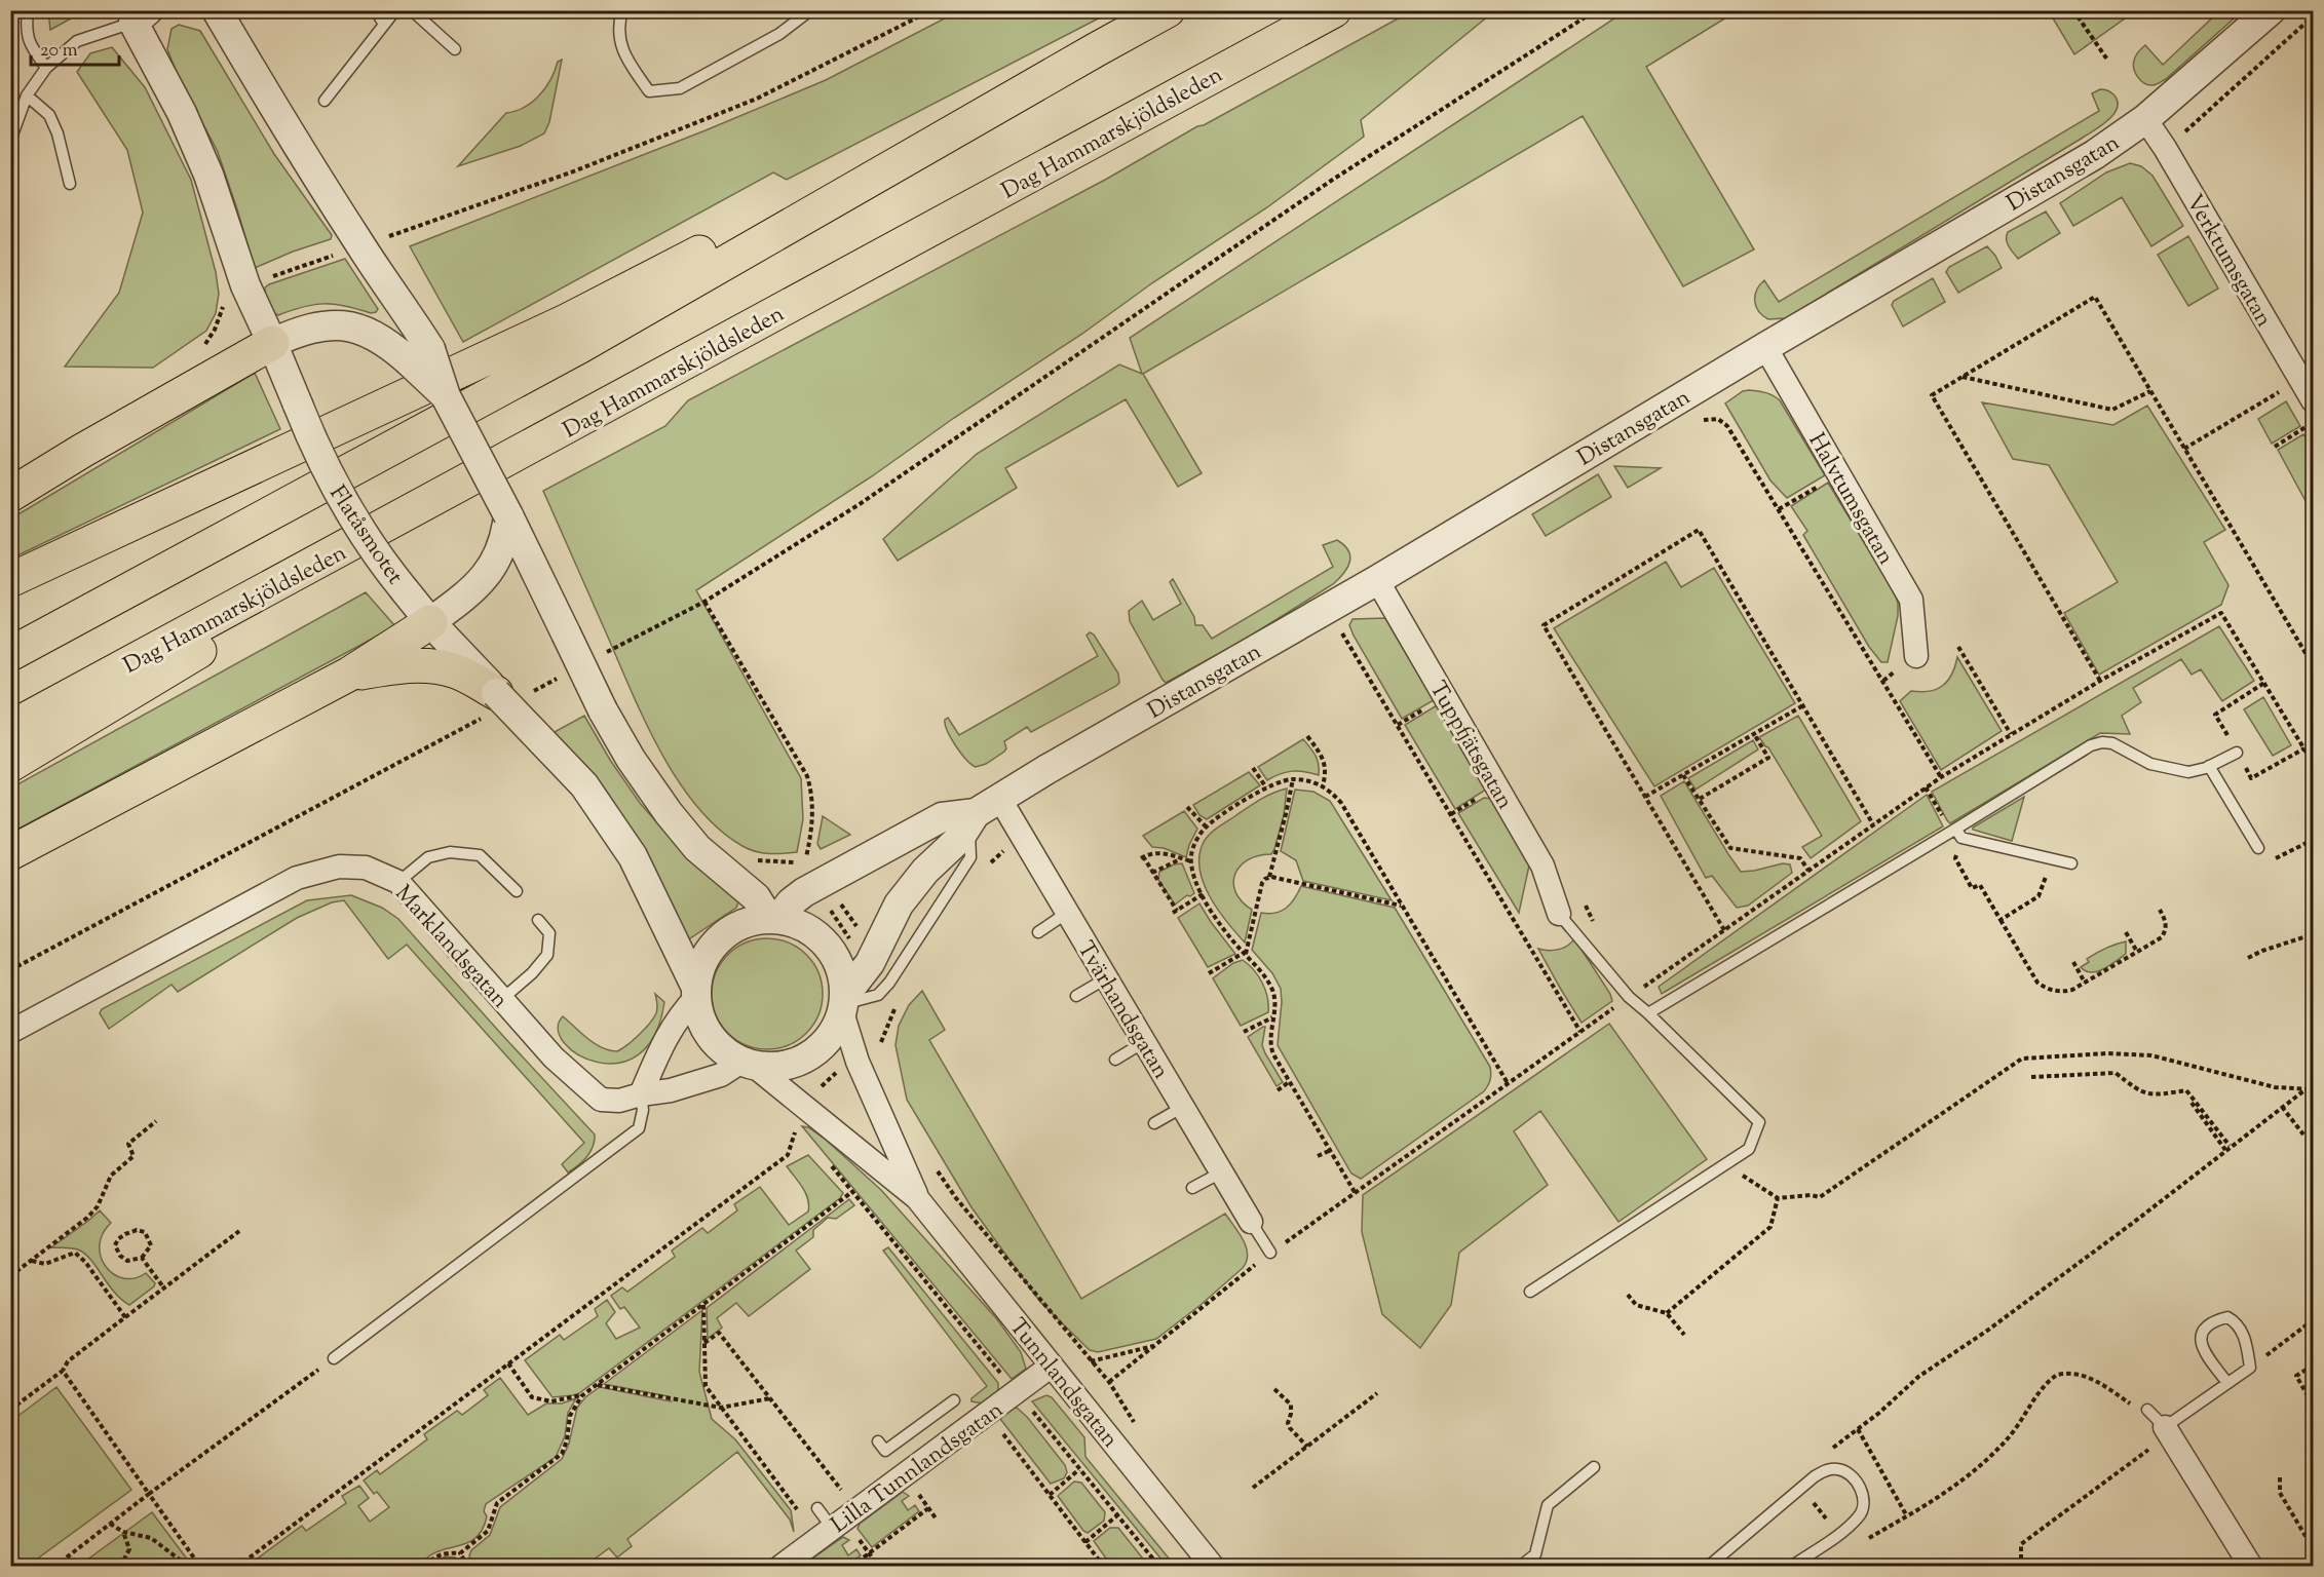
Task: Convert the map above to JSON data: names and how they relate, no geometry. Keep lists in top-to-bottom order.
{
  "streets": {
    "main road": ["Dag Hammarskjöldsleden"],
    "street": [
      "Distansgatan",
      "Verktumsgatan",
      "Halvtumsgatan",
      "Flatåsmotet",
      "Tuppfjätsgatan",
      "Marklandsgatan",
      "Tvärhandsgatan",
      "Tunnlandsgatan",
      "Lilla Tunnlandsgatan"
    ]
  },
  "crossings": [
    ["Distansgatan", "Verktumsgatan"],
    ["Distansgatan", "Halvtumsgatan"],
    ["Distansgatan", "Flatåsmotet"],
    ["Distansgatan", "Tuppfjätsgatan"],
    ["Distansgatan", "Marklandsgatan"],
    ["Distansgatan", "Tvärhandsgatan"],
    ["Distansgatan", "Tunnlandsgatan"],
    ["Flatåsmotet", "Marklandsgatan"],
    ["Flatåsmotet", "Tunnlandsgatan"],
    ["Marklandsgatan", "Tunnlandsgatan"],
    ["Tunnlandsgatan", "Lilla Tunnlandsgatan"]
  ],
  "scale_bar": "20 m"
}
